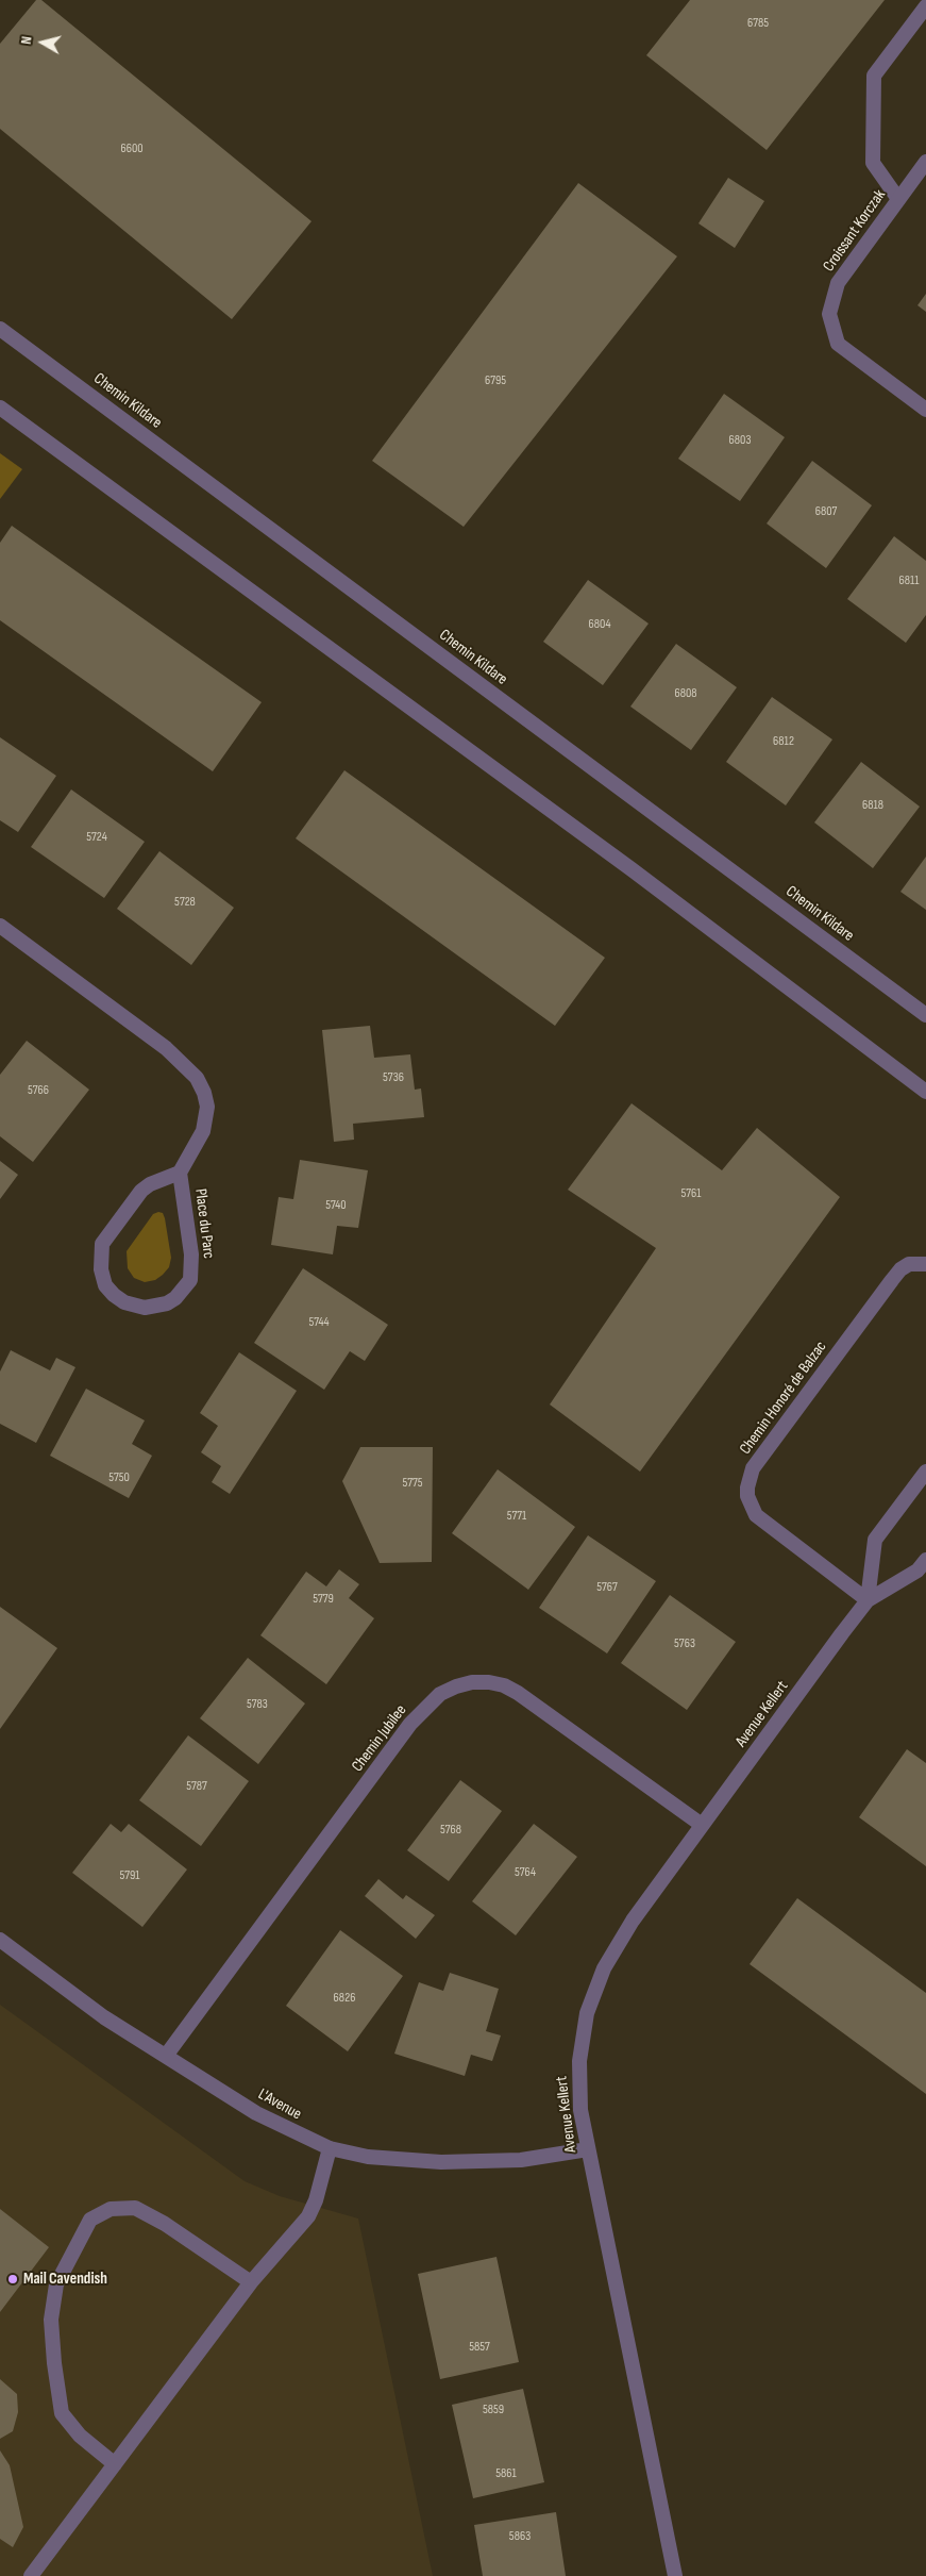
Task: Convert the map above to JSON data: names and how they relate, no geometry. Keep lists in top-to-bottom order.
{
  "streets": {
    "street": [
      "Croissant Korczak",
      "Chemin Kildare",
      "Place du Parc",
      "Chemin Honoré de Balzac",
      "Avenue Kellert",
      "Chemin Jubilee",
      "L'Avenue"
    ]
  },
  "crossings": [
    ["Chemin Honoré de Balzac", "Avenue Kellert"],
    ["Avenue Kellert", "Chemin Jubilee"],
    ["Avenue Kellert", "L'Avenue"],
    ["Chemin Jubilee", "L'Avenue"]
  ],
  "places": ["Mail Cavendish"],
  "house_numbers": [
    "6785",
    "6600",
    "6795",
    "6803",
    "6807",
    "6811",
    "6804",
    "6808",
    "6812",
    "6818",
    "5724",
    "5728",
    "5736",
    "5766",
    "5761",
    "5740",
    "5744",
    "5750",
    "5775",
    "5771",
    "5767",
    "5779",
    "5763",
    "5783",
    "5787",
    "5768",
    "5764",
    "5791",
    "6826",
    "5857",
    "5859",
    "5861",
    "5863"
  ],
  "north": "left"
}
